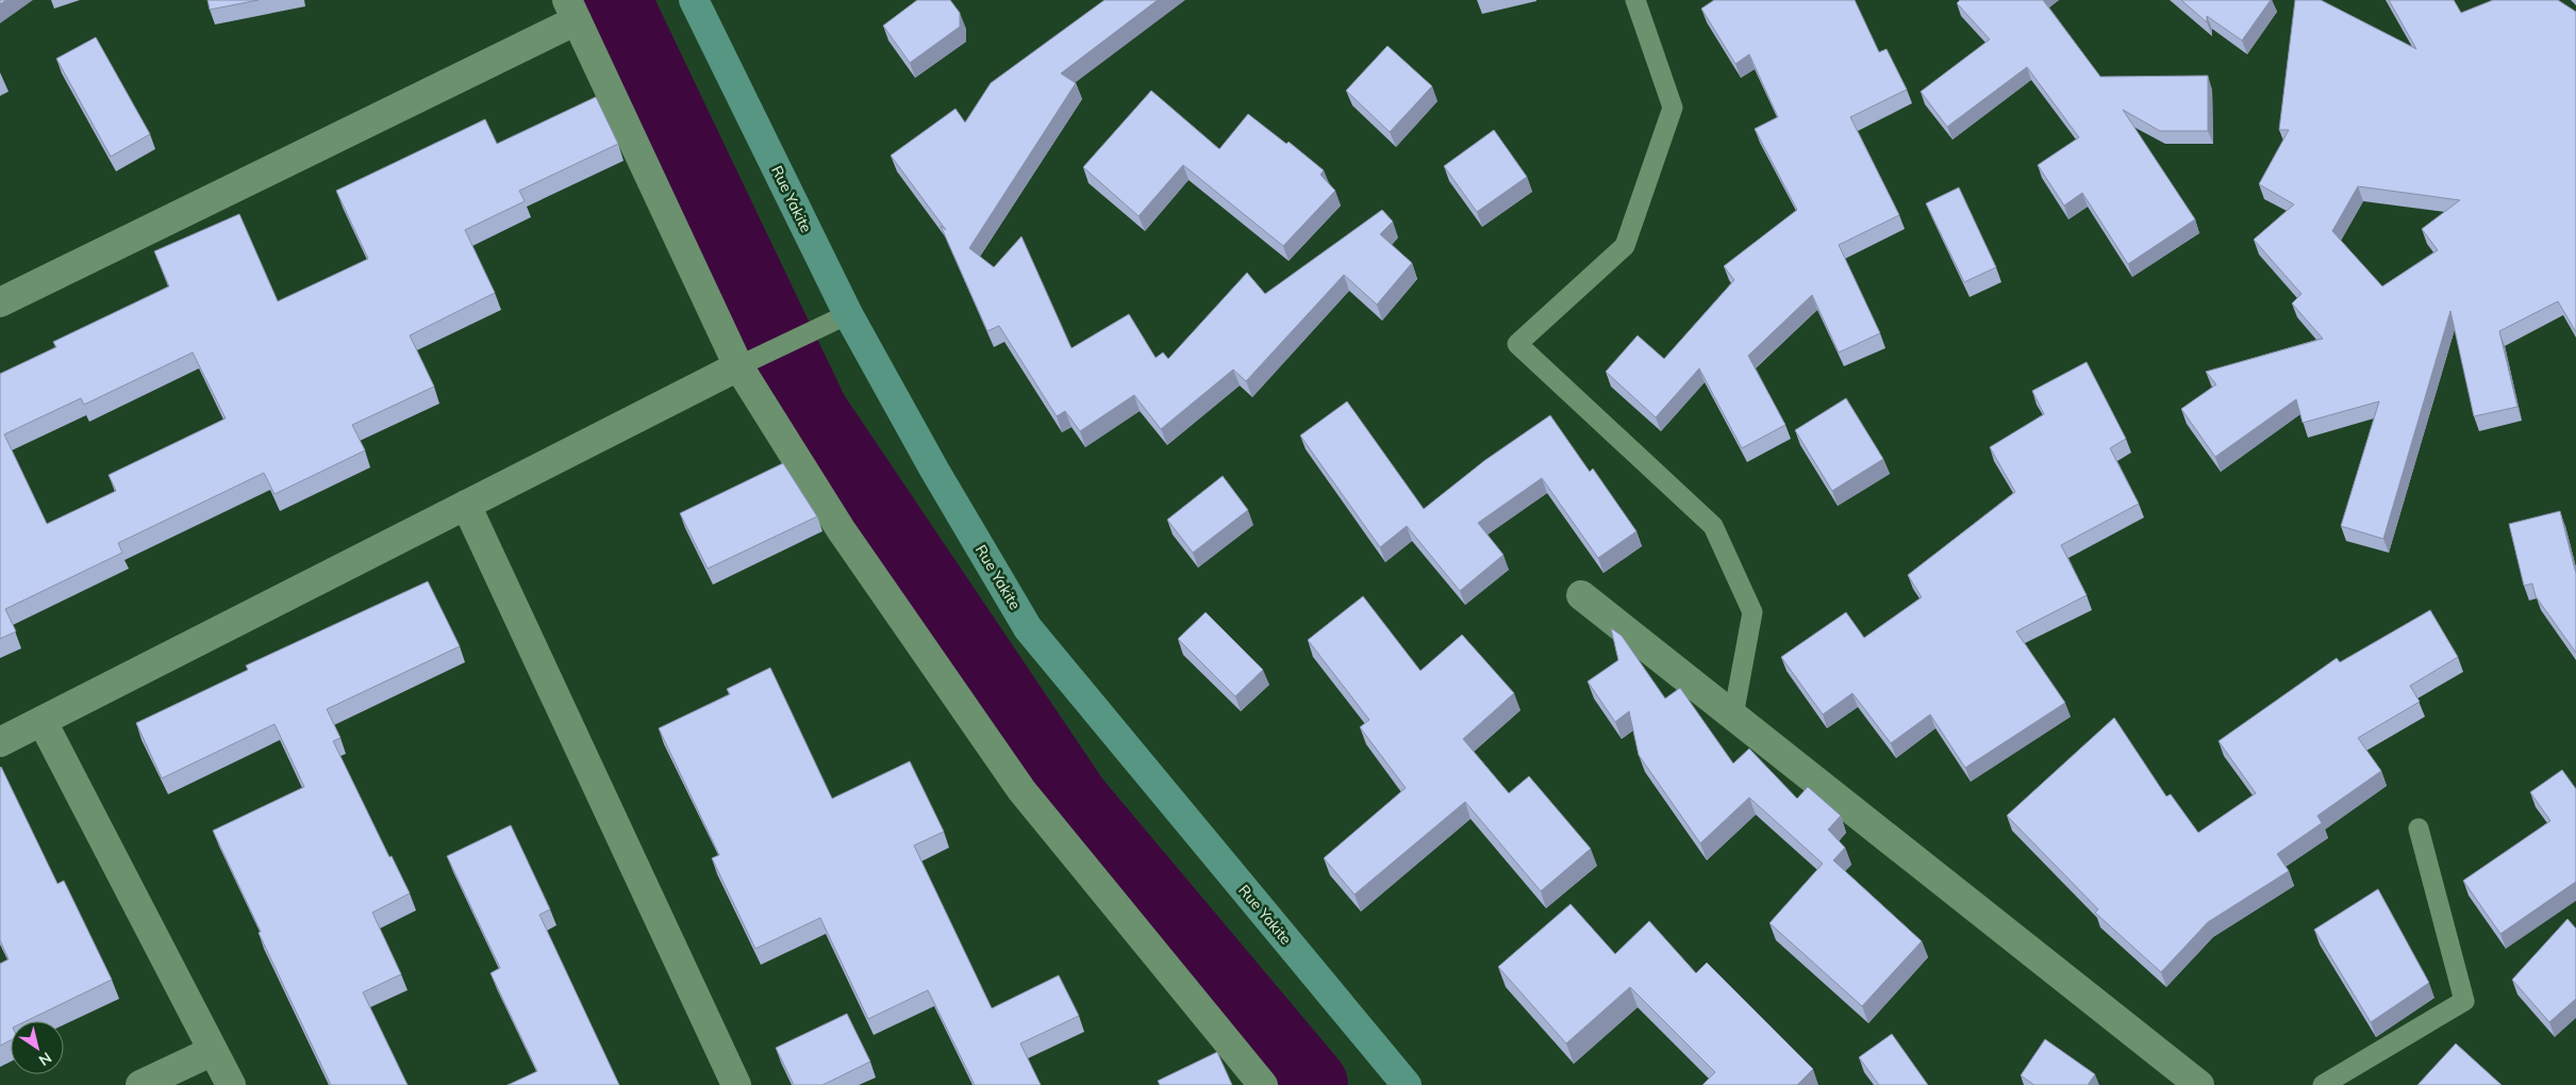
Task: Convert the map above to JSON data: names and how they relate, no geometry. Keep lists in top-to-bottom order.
{
  "streets": {
    "main road": ["Rue Yakite"]
  },
  "north": "bottom right"
}
